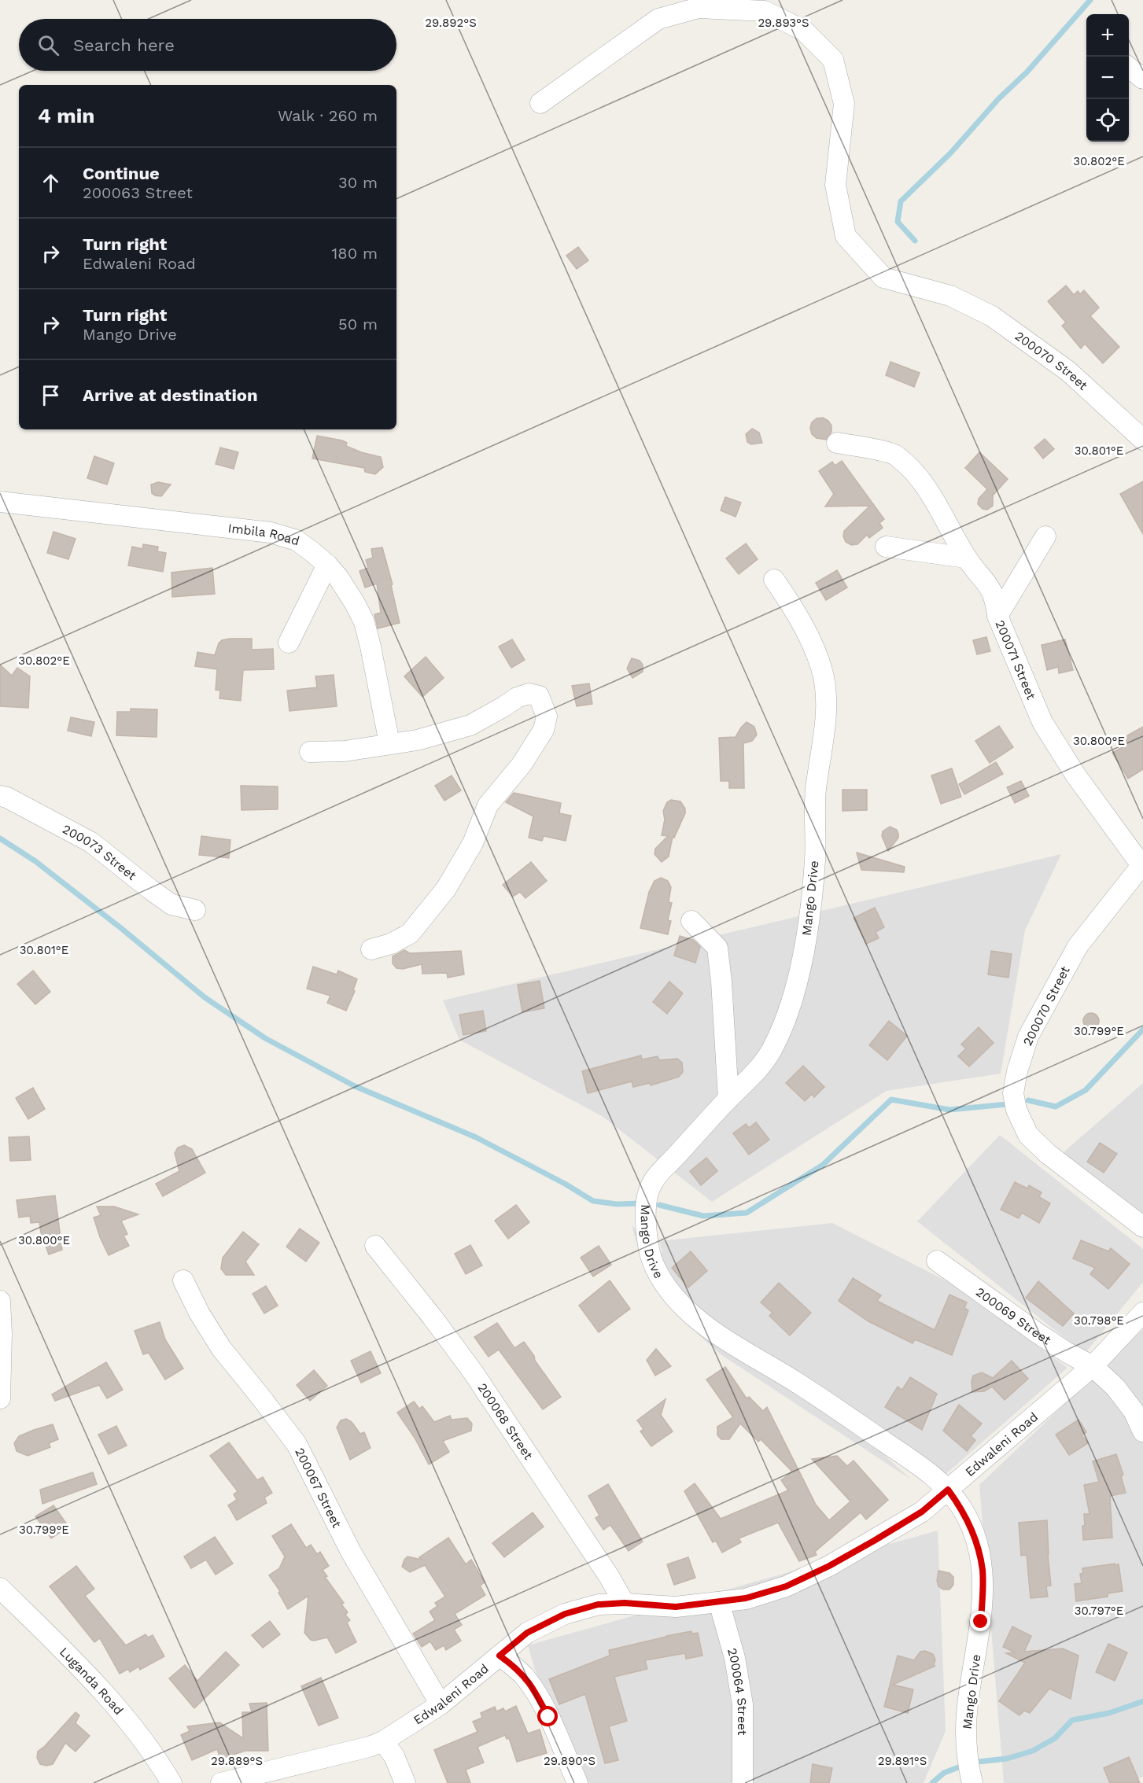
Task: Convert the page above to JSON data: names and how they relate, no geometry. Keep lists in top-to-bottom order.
{
  "streets": {
    "street": [
      "200070 Street",
      "Imbila Road",
      "200071 Street",
      "200073 Street",
      "Mango Drive",
      "200069 Street",
      "200068 Street",
      "Edwaleni Road",
      "200067 Street",
      "Luganda Road",
      "200064 Street"
    ]
  },
  "crossings": [
    ["200070 Street", "200071 Street"],
    ["Mango Drive", "Edwaleni Road"],
    ["200069 Street", "Edwaleni Road"],
    ["200068 Street", "Edwaleni Road"],
    ["Edwaleni Road", "200067 Street"],
    ["Edwaleni Road", "200064 Street"]
  ],
  "page": {
    "map_buttons": ["+", "−"],
    "search": "Search here",
    "heading": ["4 min", "Walk · 260 m"],
    "list": [
      ["Continue", "200063 Street", "30 m"],
      ["Turn right", "Edwaleni Road", "180 m"],
      ["Turn right", "Mango Drive", "50 m"],
      "Arrive at destination"
    ]
  },
  "coordinates": [
    "29.892°S",
    "29.893°S",
    "30.802°E",
    "30.801°E",
    "30.800°E",
    "30.799°E",
    "30.798°E",
    "30.797°E",
    "29.889°S",
    "29.890°S",
    "29.891°S"
  ]
}
